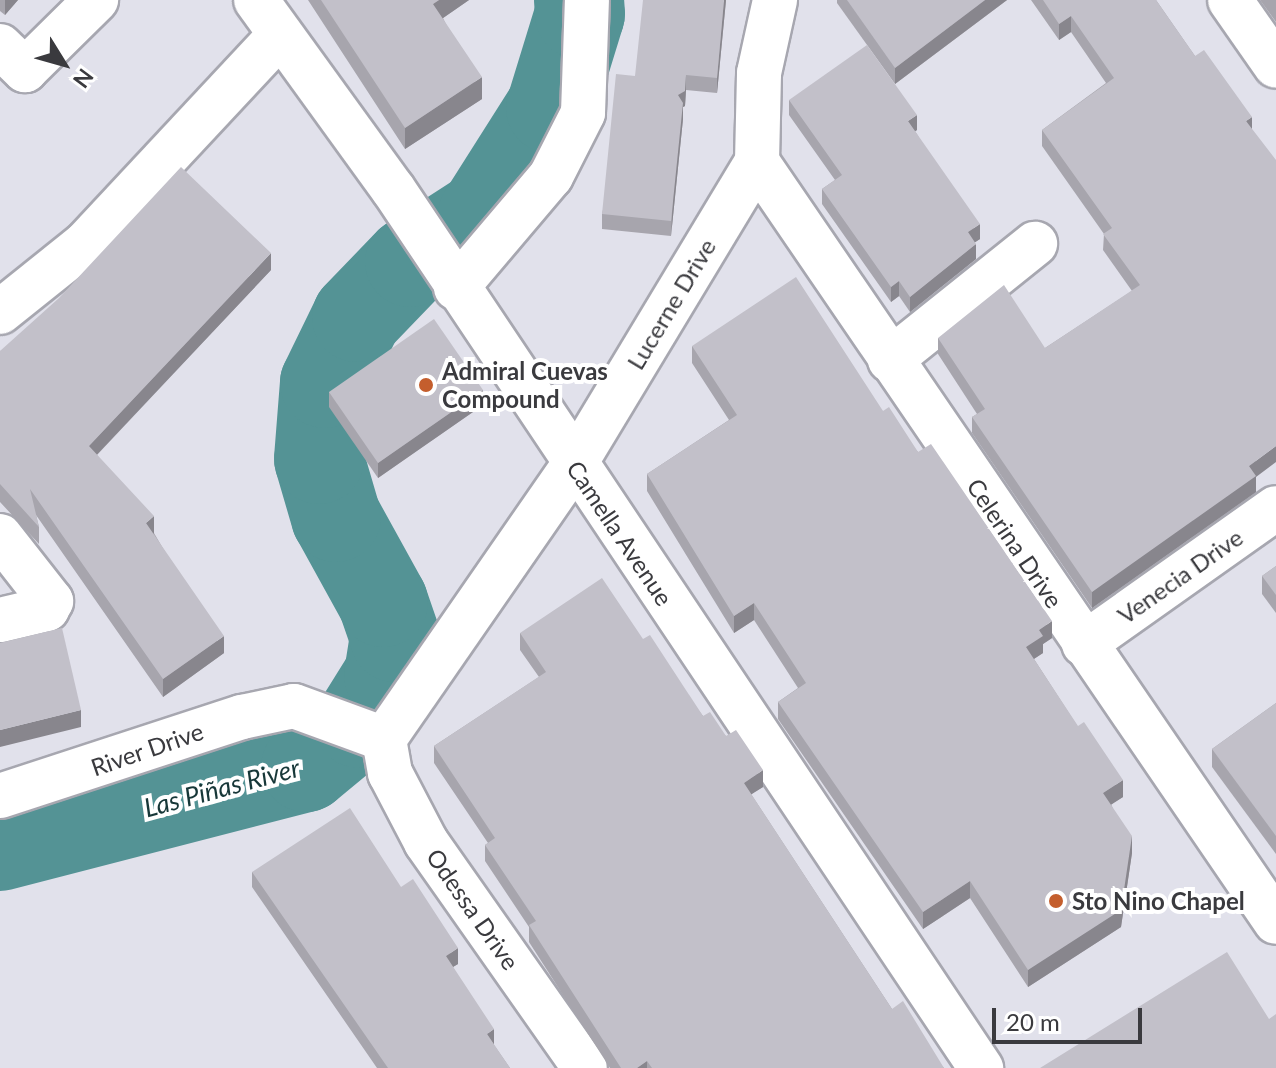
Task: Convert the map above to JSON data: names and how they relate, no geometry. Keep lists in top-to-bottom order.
{
  "streets": {
    "street": [
      "Lucerne Drive",
      "Camella Avenue",
      "Celerina Drive",
      "Venecia Drive",
      "River Drive",
      "Odessa Drive"
    ]
  },
  "crossings": [
    ["Lucerne Drive", "Camella Avenue"],
    ["Lucerne Drive", "Celerina Drive"],
    ["Lucerne Drive", "River Drive"],
    ["Lucerne Drive", "Odessa Drive"],
    ["Celerina Drive", "Venecia Drive"],
    ["River Drive", "Odessa Drive"]
  ],
  "water": ["Las Piñas River"],
  "places": ["Admiral Cuevas Compound", "Sto Nino Chapel"],
  "scale_bar": "20 m",
  "north": "bottom right"
}
